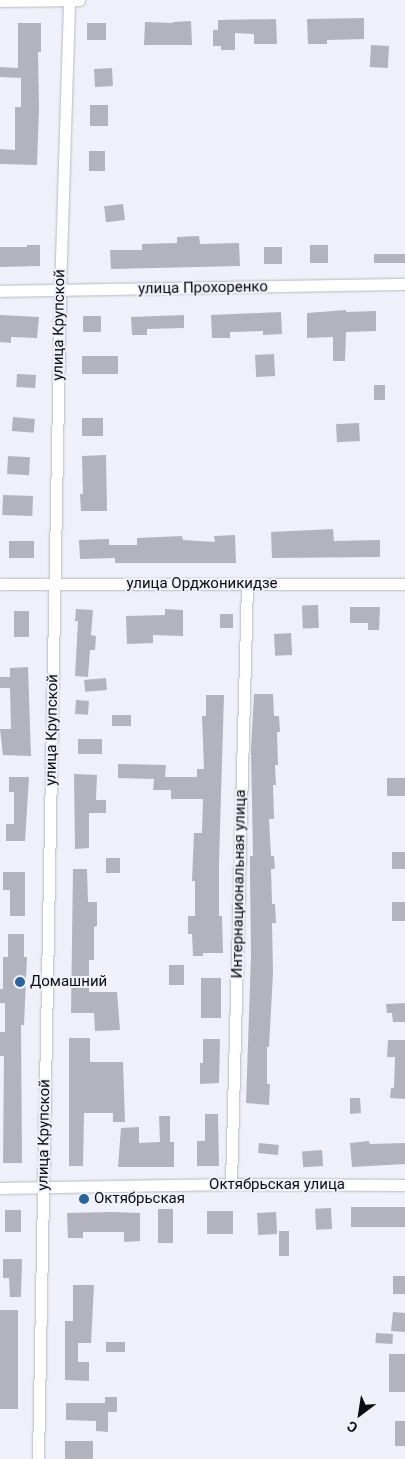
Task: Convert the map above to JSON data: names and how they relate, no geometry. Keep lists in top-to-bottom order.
{
  "streets": {
    "street": [
      "улица Прохоренко",
      "улица Крупской",
      "улица Орджоникидзе",
      "Интернациональная улица",
      "Октябрьская улица"
    ]
  },
  "crossings": [
    ["улица Прохоренко", "улица Крупской"],
    ["улица Крупской", "улица Орджоникидзе"],
    ["улица Крупской", "Октябрьская улица"],
    ["улица Орджоникидзе", "Интернациональная улица"],
    ["Интернациональная улица", "Октябрьская улица"]
  ],
  "places": ["Домашний", "Октябрьская"],
  "north": "bottom left"
}
